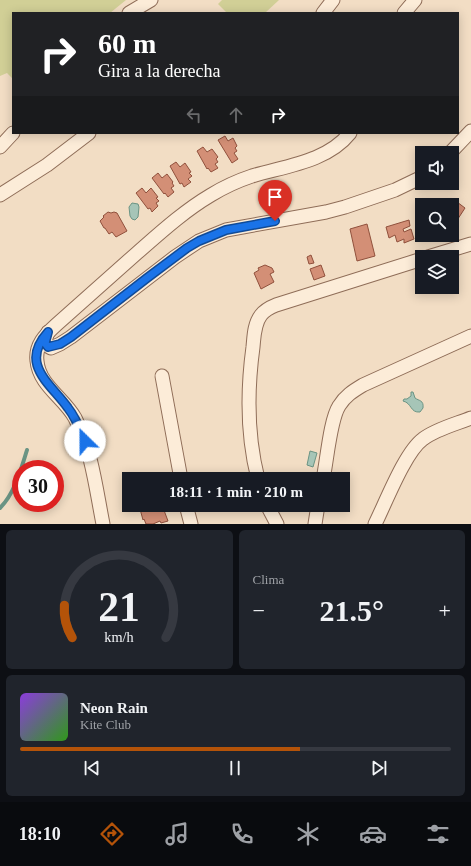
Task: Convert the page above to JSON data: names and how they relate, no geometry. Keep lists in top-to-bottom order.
{
  "page": {
    "turn": ["60 m", "Gira a la derecha"],
    "limit": "30",
    "trip": "18:11 · 1 min · 210 m",
    "tile": "Clima",
    "heat": ["−", "21.5°", "+"],
    "song": ["Neon Rain", "Kite Club"],
    "tabs": "18:10",
    "gauge": ["21", "km/h"]
  }
}
